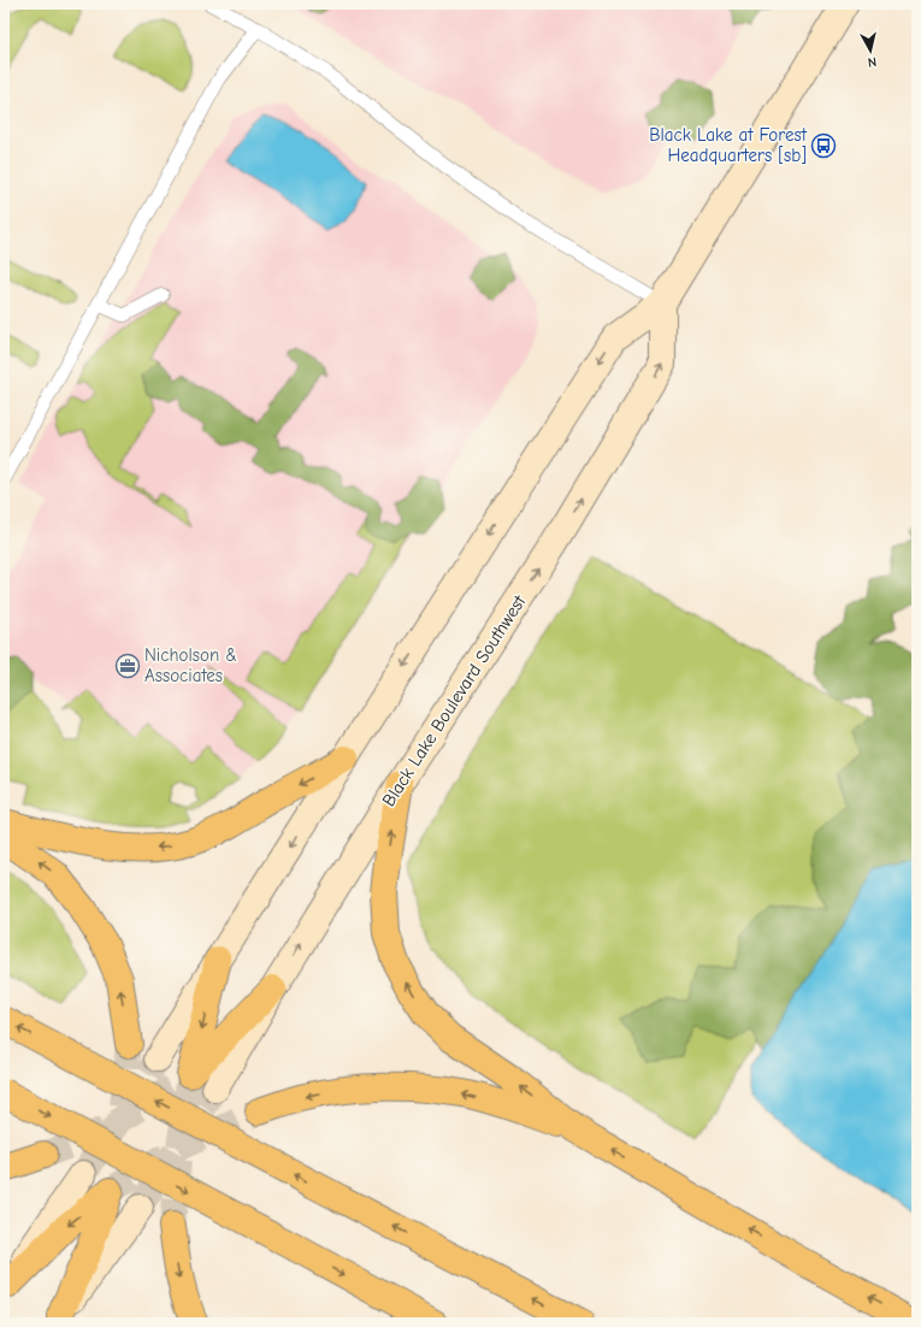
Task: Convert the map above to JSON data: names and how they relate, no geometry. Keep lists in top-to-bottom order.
{
  "streets": {
    "street": ["Black Lake Boulevard Southwest"]
  },
  "places": {
    "bus stop": ["Black Lake at Forest Headquarters [sb]"],
    "office": ["Nicholson & Associates"]
  },
  "north": "bottom"
}
